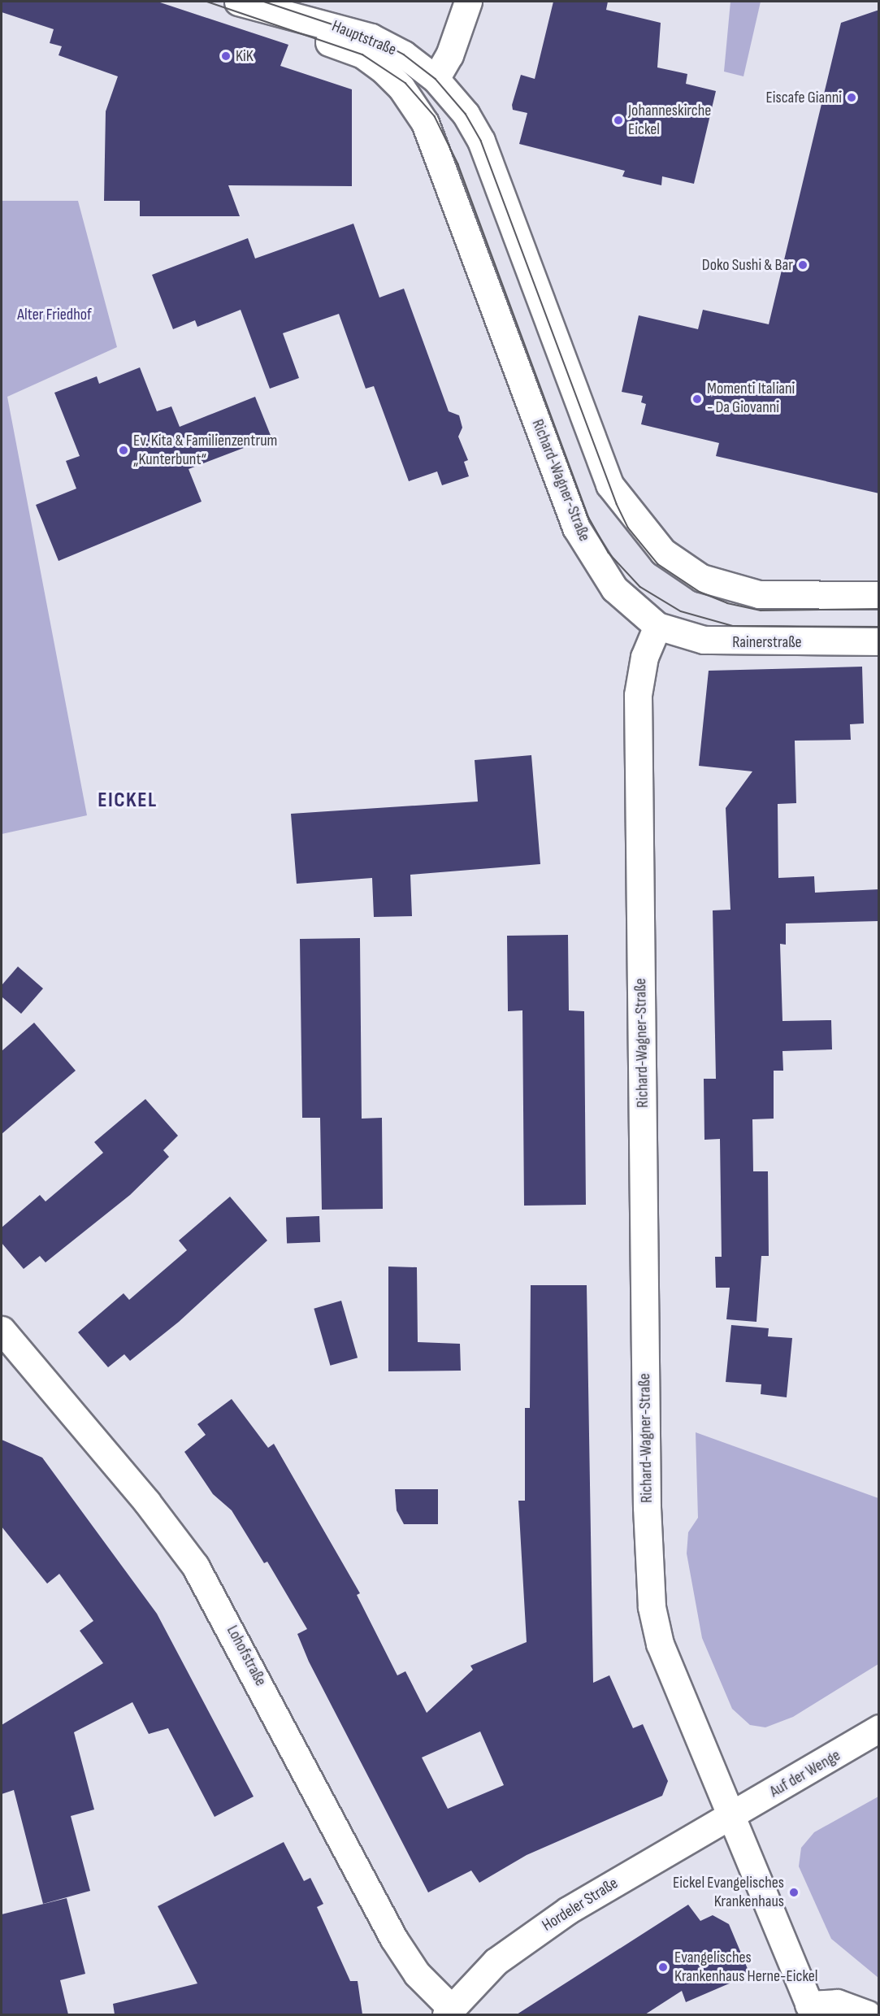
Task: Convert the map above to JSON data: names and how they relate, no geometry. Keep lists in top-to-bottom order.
{
  "streets": {
    "street": [
      "Hauptstraße",
      "Richard-Wagner-Straße",
      "Rainerstraße",
      "Lohofstraße",
      "Auf der Wenge",
      "Hordeler Straße"
    ]
  },
  "crossings": [
    ["Hauptstraße", "Richard-Wagner-Straße"],
    ["Richard-Wagner-Straße", "Rainerstraße"],
    ["Richard-Wagner-Straße", "Auf der Wenge"],
    ["Richard-Wagner-Straße", "Hordeler Straße"],
    ["Lohofstraße", "Hordeler Straße"],
    ["Auf der Wenge", "Hordeler Straße"]
  ],
  "districts": ["EICKEL"],
  "parks": ["Alter Friedhof"],
  "places": [
    "KiK",
    "Eiscafe Gianni",
    "Johanneskirche Eickel",
    "Doko Sushi & Bar",
    "Momenti Italiani - Da Giovanni",
    "Ev. Kita & Familienzentrum „Kunterbunt“",
    "Eickel Evangelisches Krankenhaus",
    "Evangelisches Krankenhaus Herne-Eickel"
  ]
}
